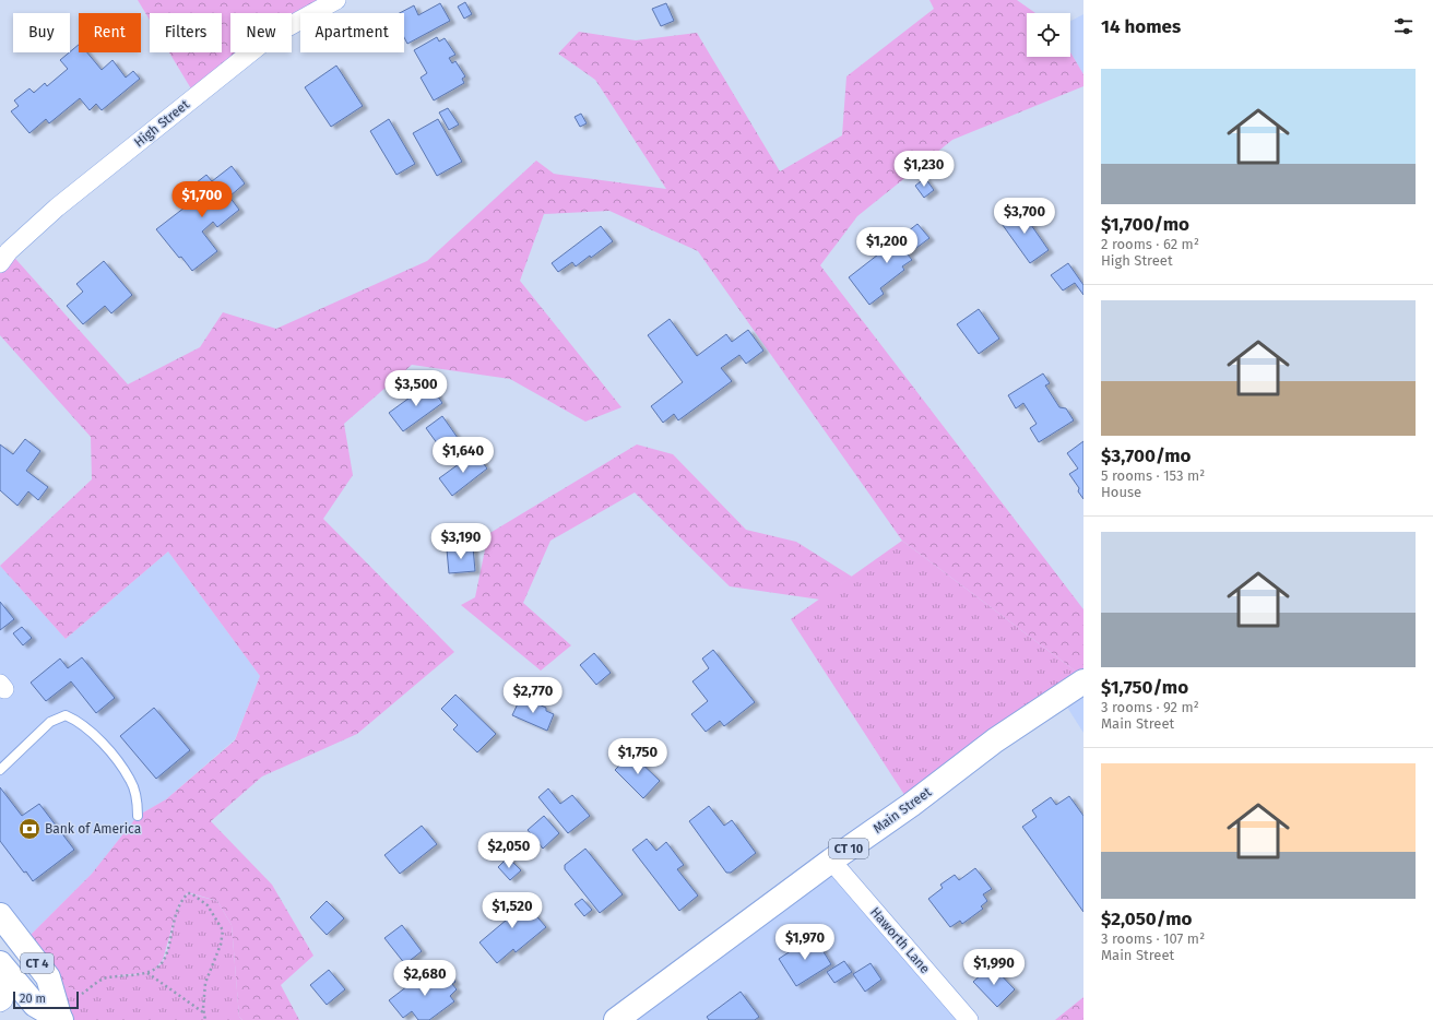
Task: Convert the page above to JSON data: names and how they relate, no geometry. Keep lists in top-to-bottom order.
{
  "streets": {
    "main road": ["Main Street", "CT 10", "CT 4"],
    "street": ["High Street", "Haworth Lane"]
  },
  "crossings": [
    ["Main Street", "Haworth Lane"]
  ],
  "places": {
    "bank": ["Bank of America"]
  },
  "scale_bar": "20 m",
  "page": {
    "heading": "14 homes",
    "chip": [
      "Buy",
      "Rent",
      "Filters",
      "New",
      "Apartment"
    ],
    "list": [
      {
        "name": "$1,700/mo",
        "note": "2 rooms · 62 m² · High Street"
      },
      {
        "name": "$3,700/mo",
        "note": "5 rooms · 153 m² · House"
      },
      {
        "name": "$1,750/mo",
        "note": "3 rooms · 92 m² · Main Street"
      },
      {
        "name": "$2,050/mo",
        "note": "3 rooms · 107 m² · Main Street"
      }
    ],
    "price": [
      "$1,230",
      "$1,700",
      "$3,700",
      "$1,200",
      "$3,500",
      "$1,640",
      "$3,190",
      "$2,770",
      "$1,750",
      "$2,050",
      "$1,520",
      "$1,970",
      "$1,990",
      "$2,680"
    ],
    "scale": "20 m"
  }
}
